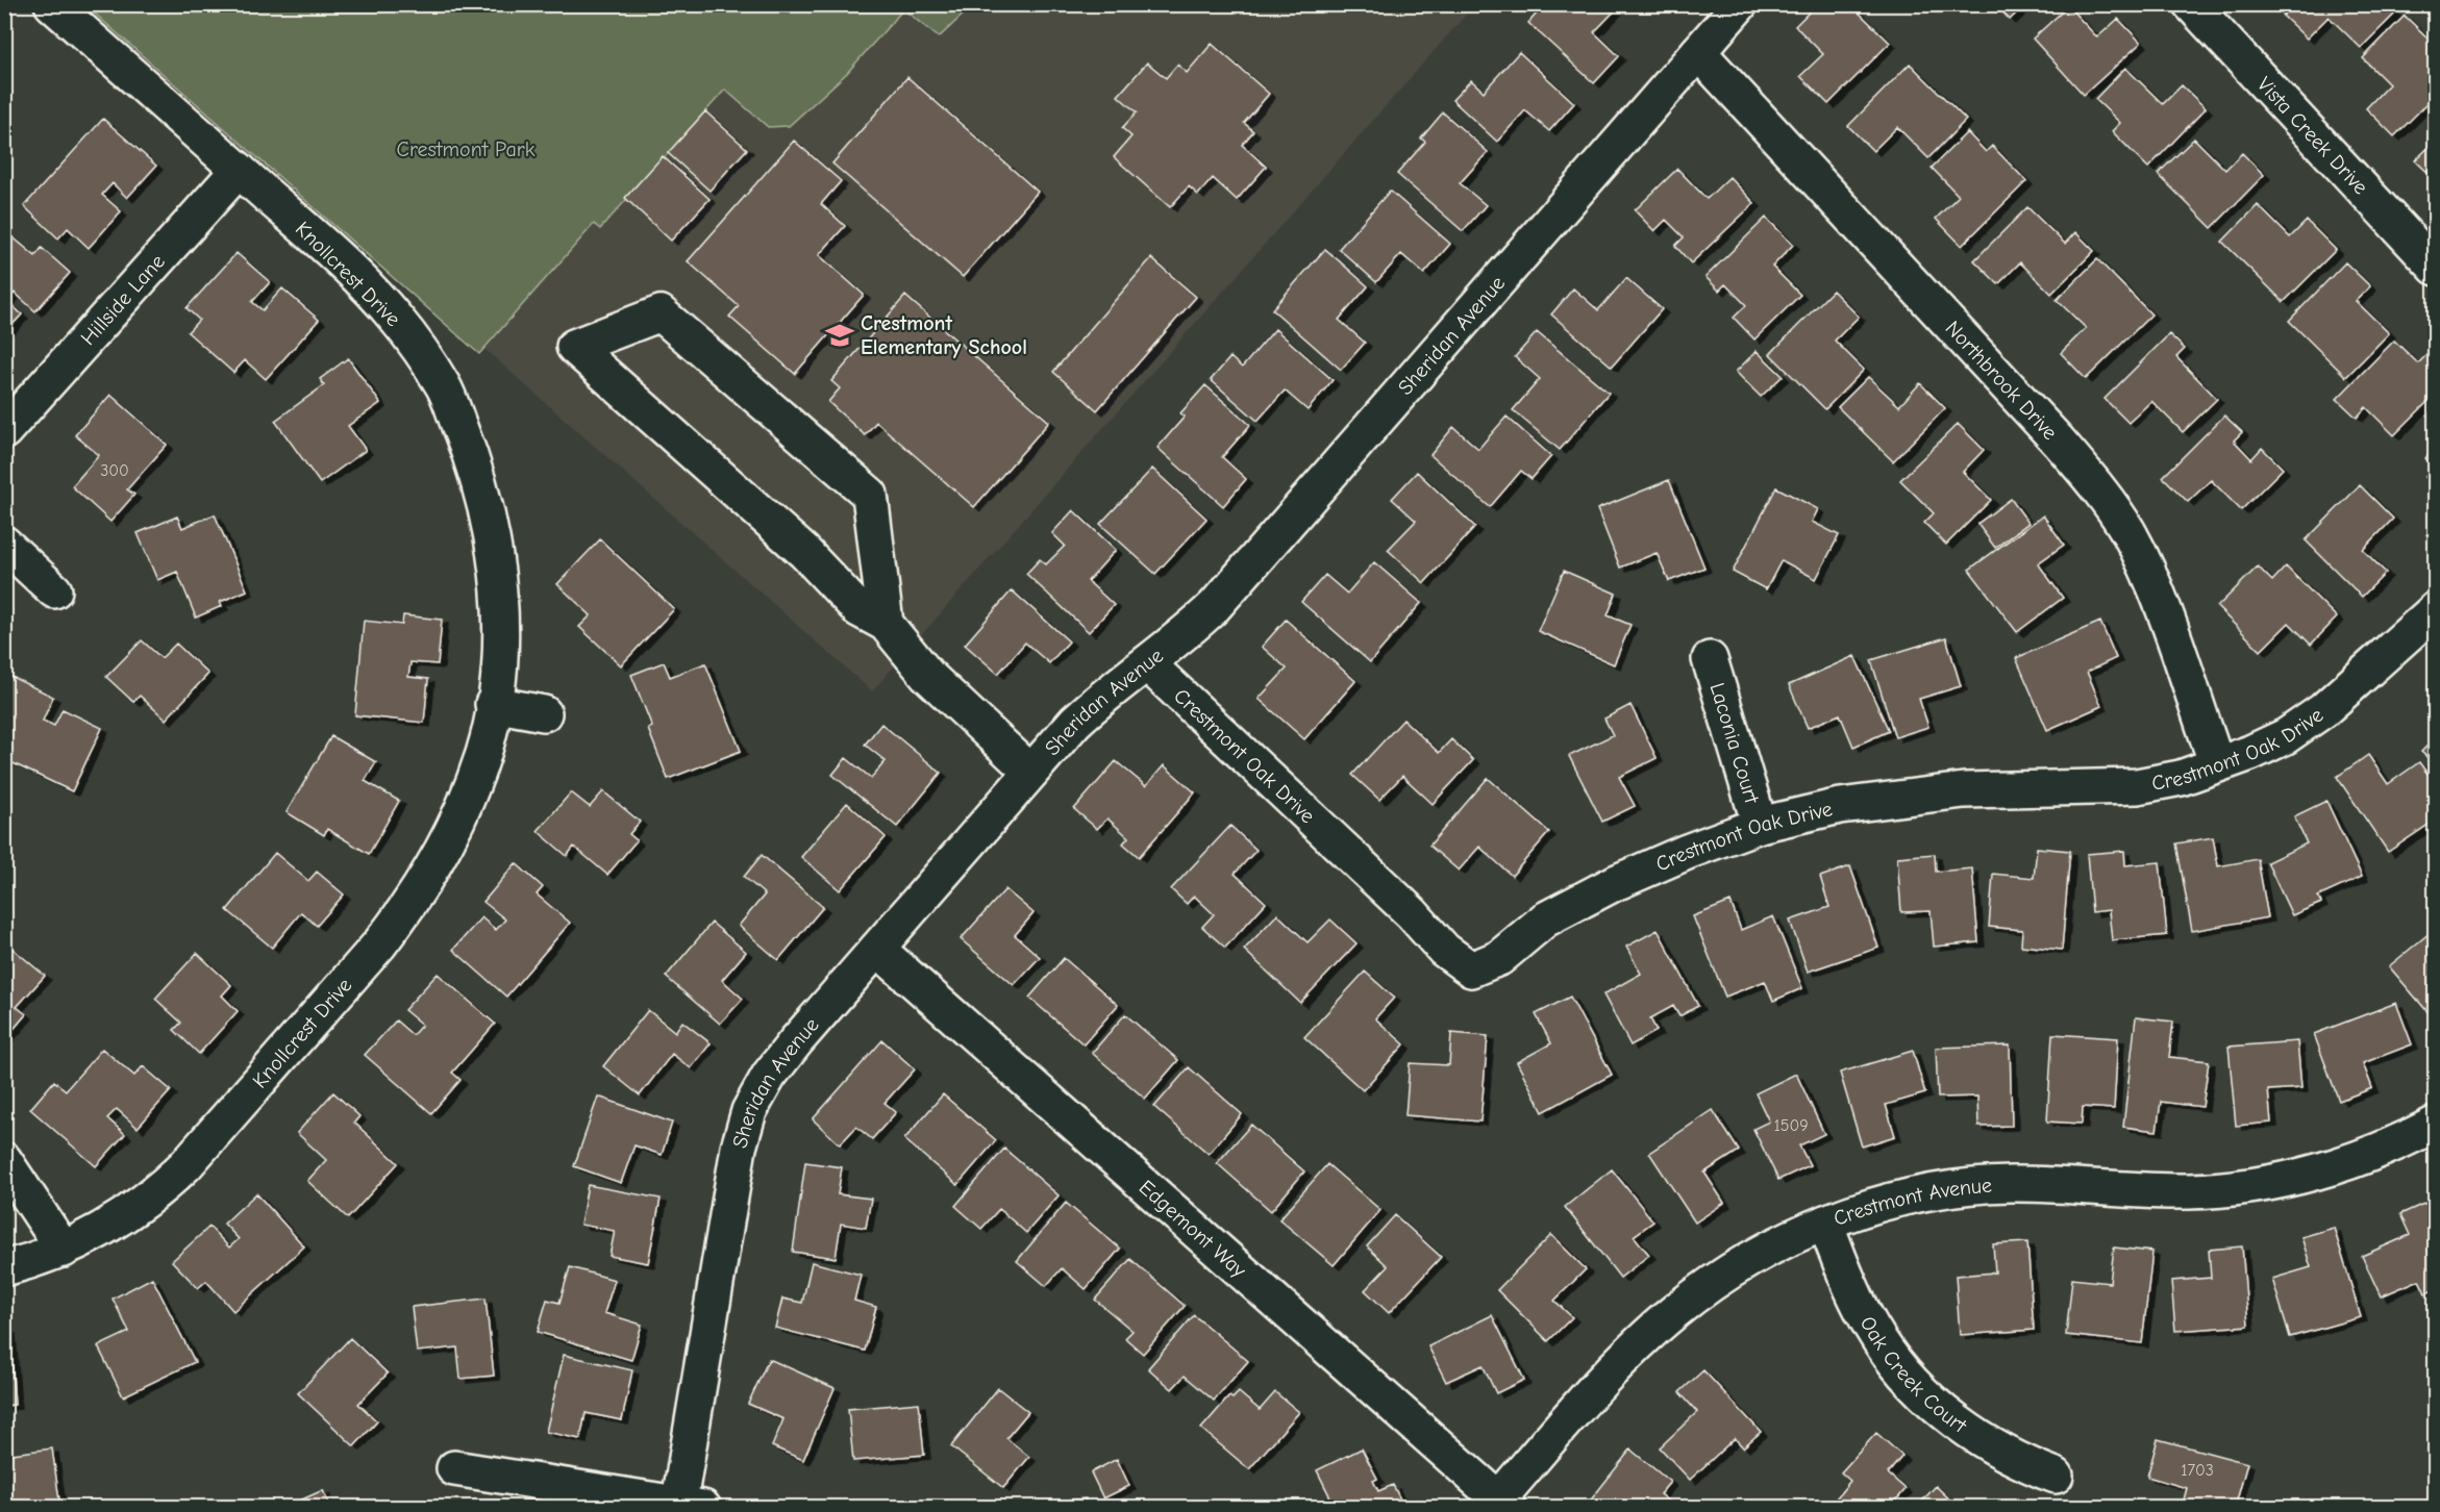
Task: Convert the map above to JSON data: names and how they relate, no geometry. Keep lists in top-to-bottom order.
{
  "streets": {
    "street": [
      "Vista Creek Drive",
      "Knollcrest Drive",
      "Hillside Lane",
      "Sheridan Avenue",
      "Northbrook Drive",
      "Laconia Court",
      "Crestmont Oak Drive",
      "Crestmont Avenue",
      "Edgemont Way",
      "Oak Creek Court"
    ]
  },
  "crossings": [
    ["Knollcrest Drive", "Hillside Lane"],
    ["Sheridan Avenue", "Northbrook Drive"],
    ["Sheridan Avenue", "Crestmont Oak Drive"],
    ["Sheridan Avenue", "Edgemont Way"],
    ["Northbrook Drive", "Crestmont Oak Drive"],
    ["Laconia Court", "Crestmont Oak Drive"],
    ["Crestmont Avenue", "Edgemont Way"],
    ["Crestmont Avenue", "Oak Creek Court"]
  ],
  "parks": ["Crestmont Park"],
  "places": {
    "school or university": ["Crestmont Elementary School"]
  },
  "house_numbers": ["300", "1509", "1703"]
}
